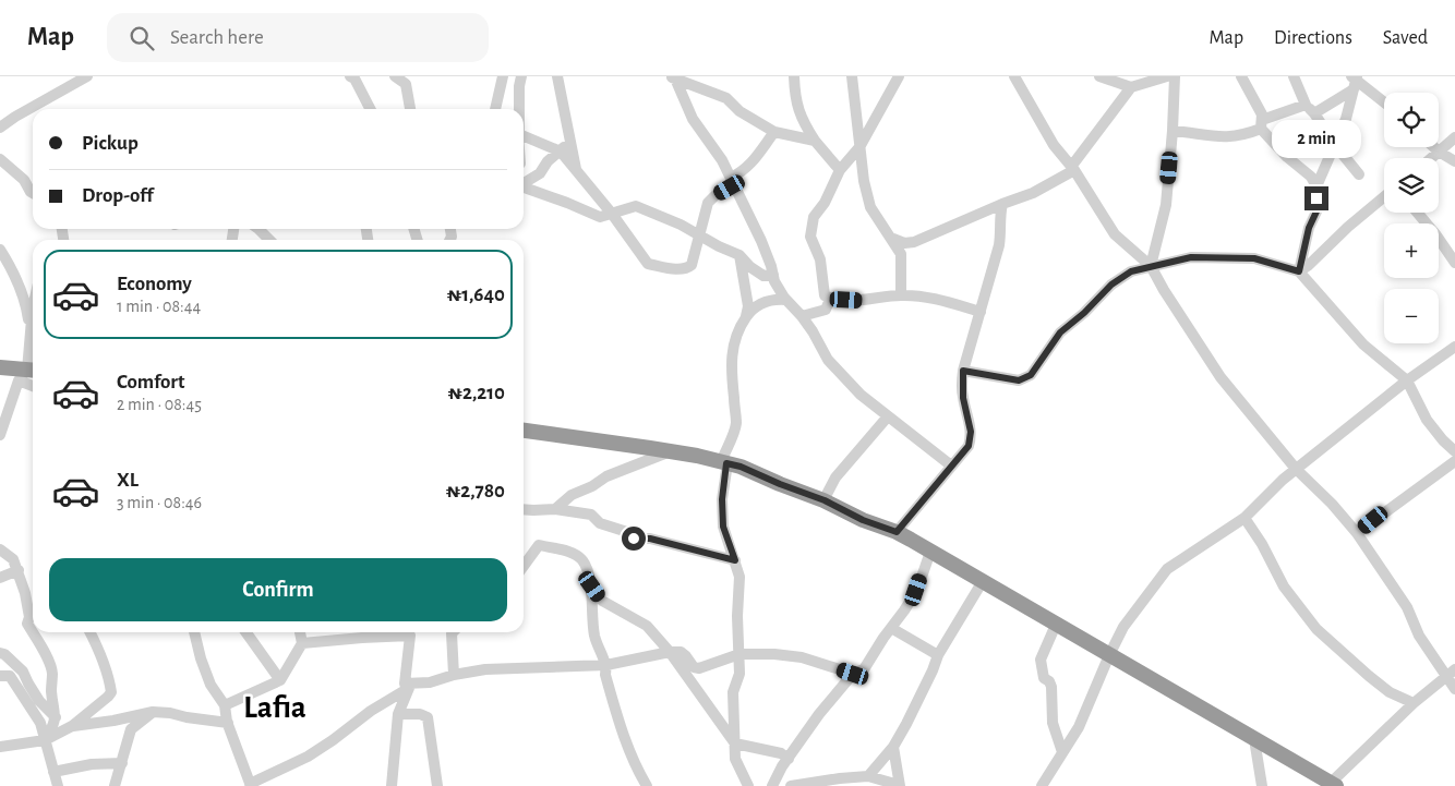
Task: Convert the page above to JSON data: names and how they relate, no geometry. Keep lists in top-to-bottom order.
{
  "districts": ["Lafia"],
  "page": {
    "header": "Map",
    "search": "Search here",
    "nav": ["Map", "Directions", "Saved"],
    "map_buttons": ["+", "−"],
    "banner": ["Pickup", "Drop-off"],
    "bubble": "2 min",
    "list": [
      {
        "name": "Economy",
        "note": "1 min · 08:44",
        "value": "₦1,640"
      },
      {
        "name": "Comfort",
        "note": "2 min · 08:45",
        "value": "₦2,210"
      },
      {
        "name": "XL",
        "note": "3 min · 08:46",
        "value": "₦2,780"
      }
    ],
    "buttons": "Confirm"
  }
}
